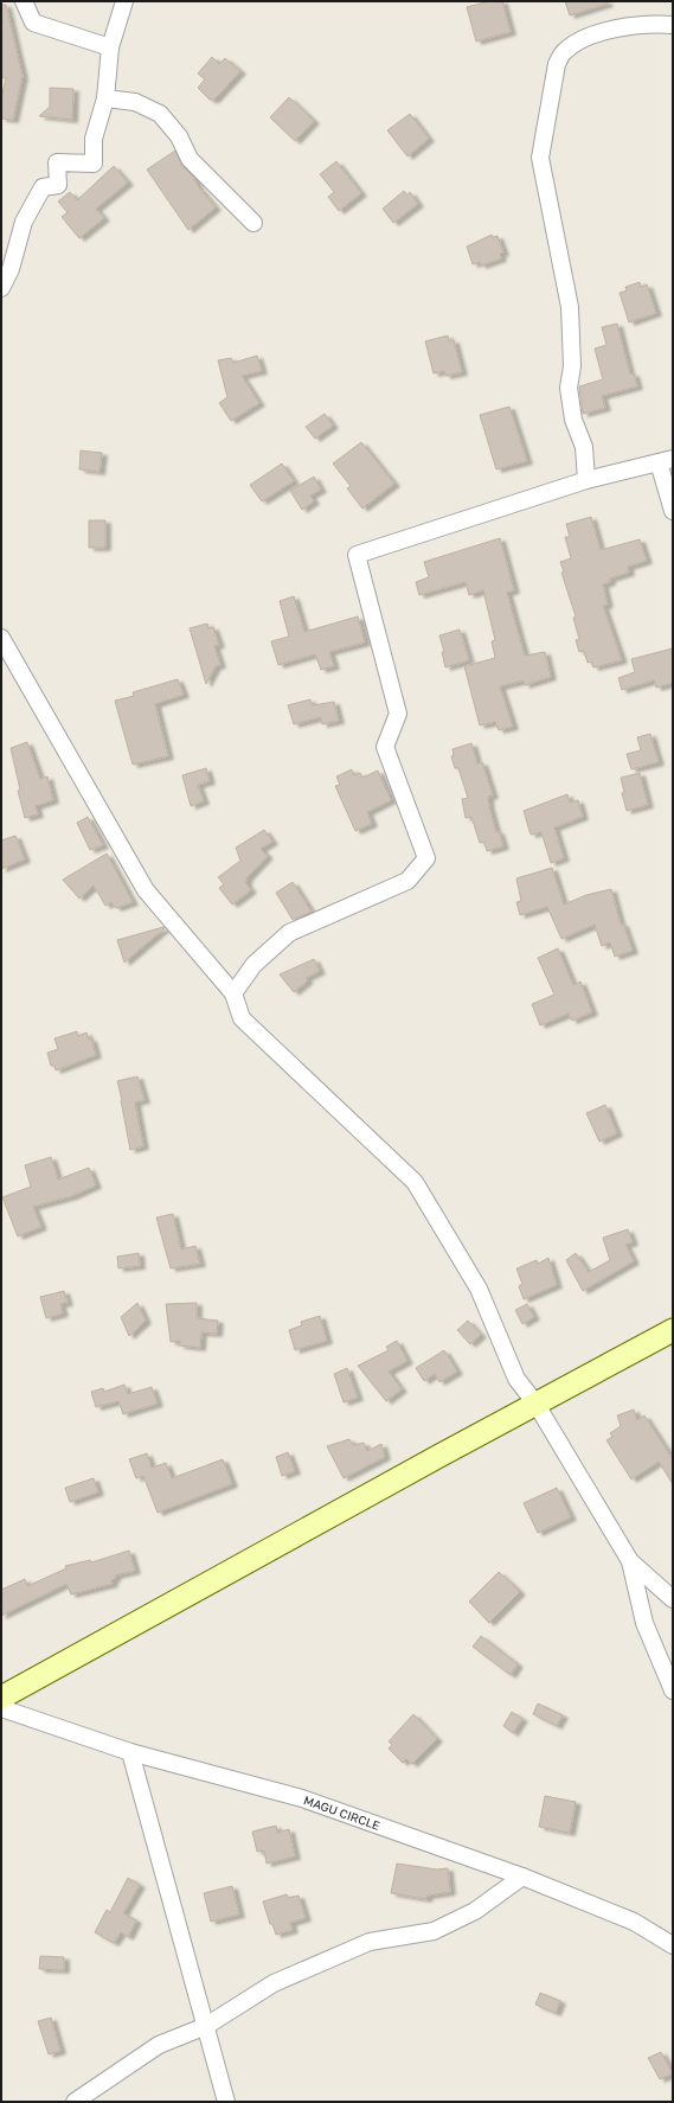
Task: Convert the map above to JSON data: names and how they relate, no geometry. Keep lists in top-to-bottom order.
{
  "streets": {
    "street": ["MAGU CIRCLE"]
  }
}
